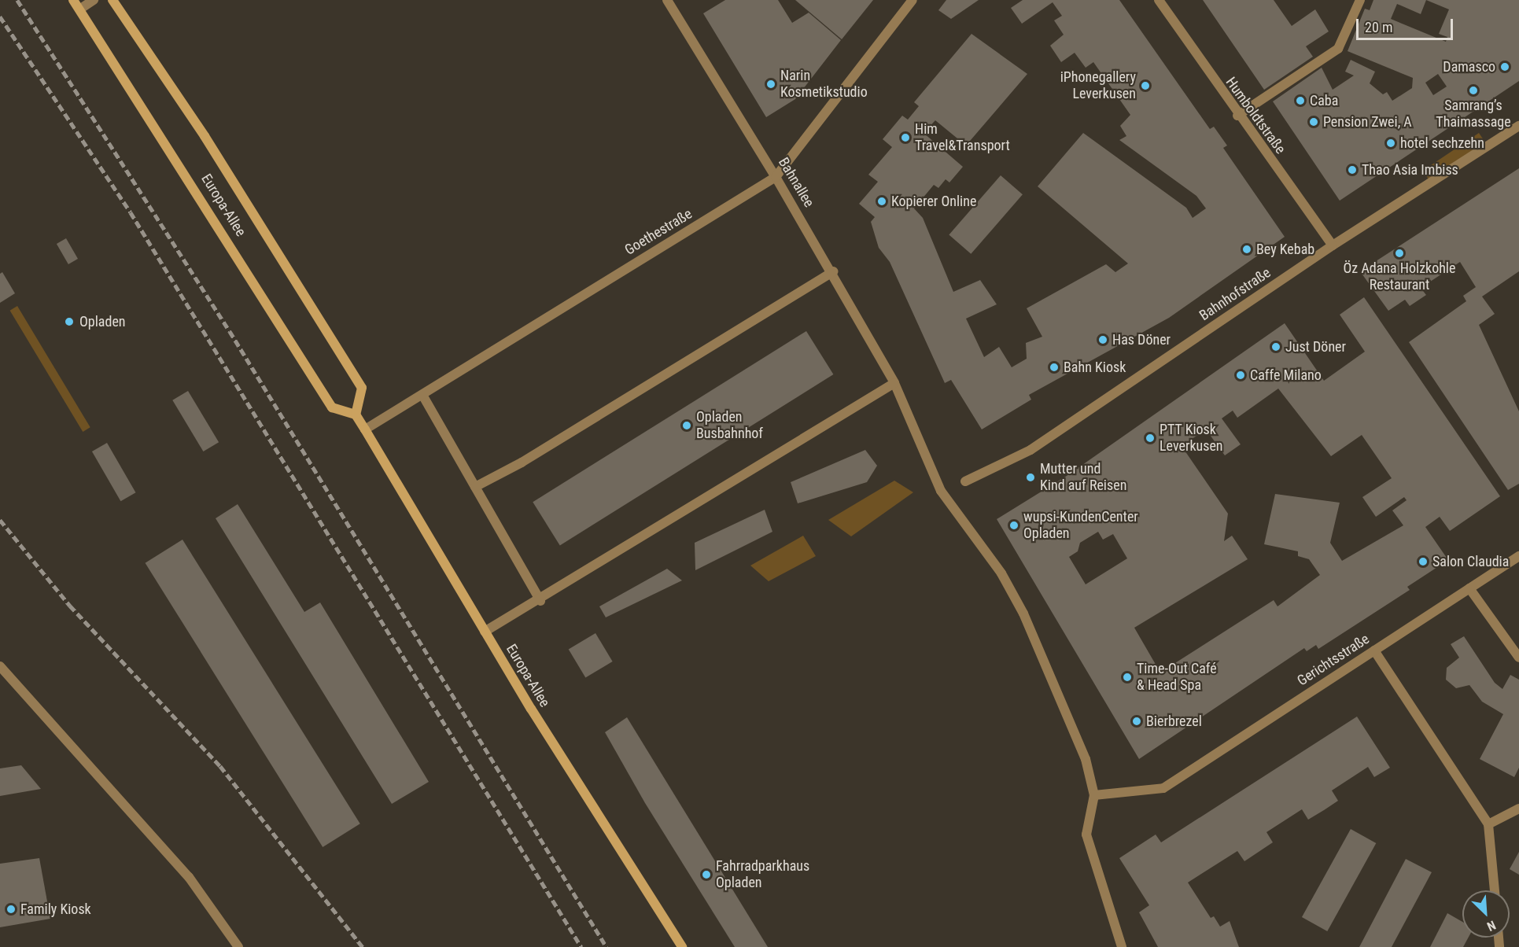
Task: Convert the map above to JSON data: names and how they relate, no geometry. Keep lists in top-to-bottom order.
{
  "streets": {
    "main road": ["Europa-Allee"],
    "street": [
      "Humboldtstraße",
      "Bahnallee",
      "Goethestraße",
      "Bahnhofstraße",
      "Gerichtsstraße"
    ]
  },
  "crossings": [
    ["Humboldtstraße", "Bahnhofstraße"],
    ["Bahnallee", "Goethestraße"],
    ["Bahnallee", "Gerichtsstraße"],
    ["Europa-Allee", "Goethestraße"]
  ],
  "places": [
    "Damasco",
    "Narin Kosmetikstudio",
    "iPhonegallery Leverkusen",
    "Samrang’s Thaimassage",
    "Caba",
    "Pension Zwei, A",
    "Him Travel&Transport",
    "hotel sechzehn",
    "Thao Asia Imbiss",
    "Kopierer Online",
    "Bey Kebab",
    "Öz Adana Holzkohle Restaurant",
    "Opladen",
    "Has Döner",
    "Just Döner",
    "Bahn Kiosk",
    "Caffe Milano",
    "Opladen Busbahnhof",
    "PTT Kiosk Leverkusen",
    "Mutter und Kind auf Reisen",
    "wupsi-KundenCenter Opladen",
    "Salon Claudia",
    "Time-Out Café & Head Spa",
    "Bierbrezel",
    "Fahrradparkhaus Opladen",
    "Family Kiosk"
  ],
  "scale_bar": "20 m",
  "north": "bottom right"
}
